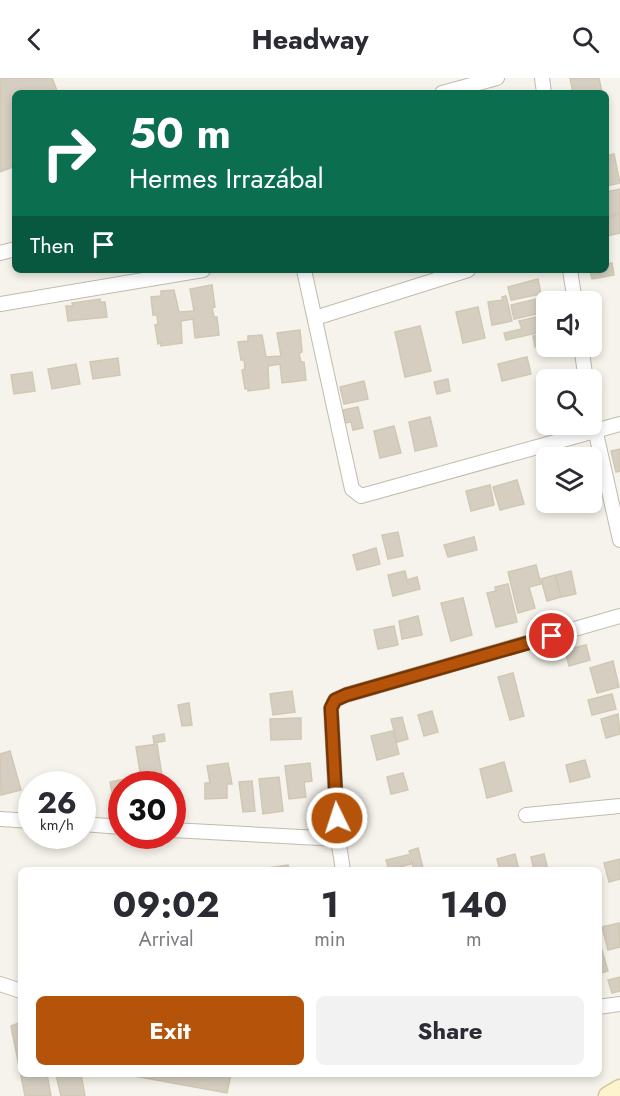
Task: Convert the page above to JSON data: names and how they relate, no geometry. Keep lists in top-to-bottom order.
{
  "page": {
    "header": "Headway",
    "turn": ["50 m", "Hermes Irrazábal"],
    "then": "Then",
    "speed": "26 km/h",
    "limit": "30",
    "eta": [
      "09:02",
      "Arrival",
      "1",
      "min",
      "140",
      "m"
    ],
    "buttons": ["Exit", "Share"]
  }
}
